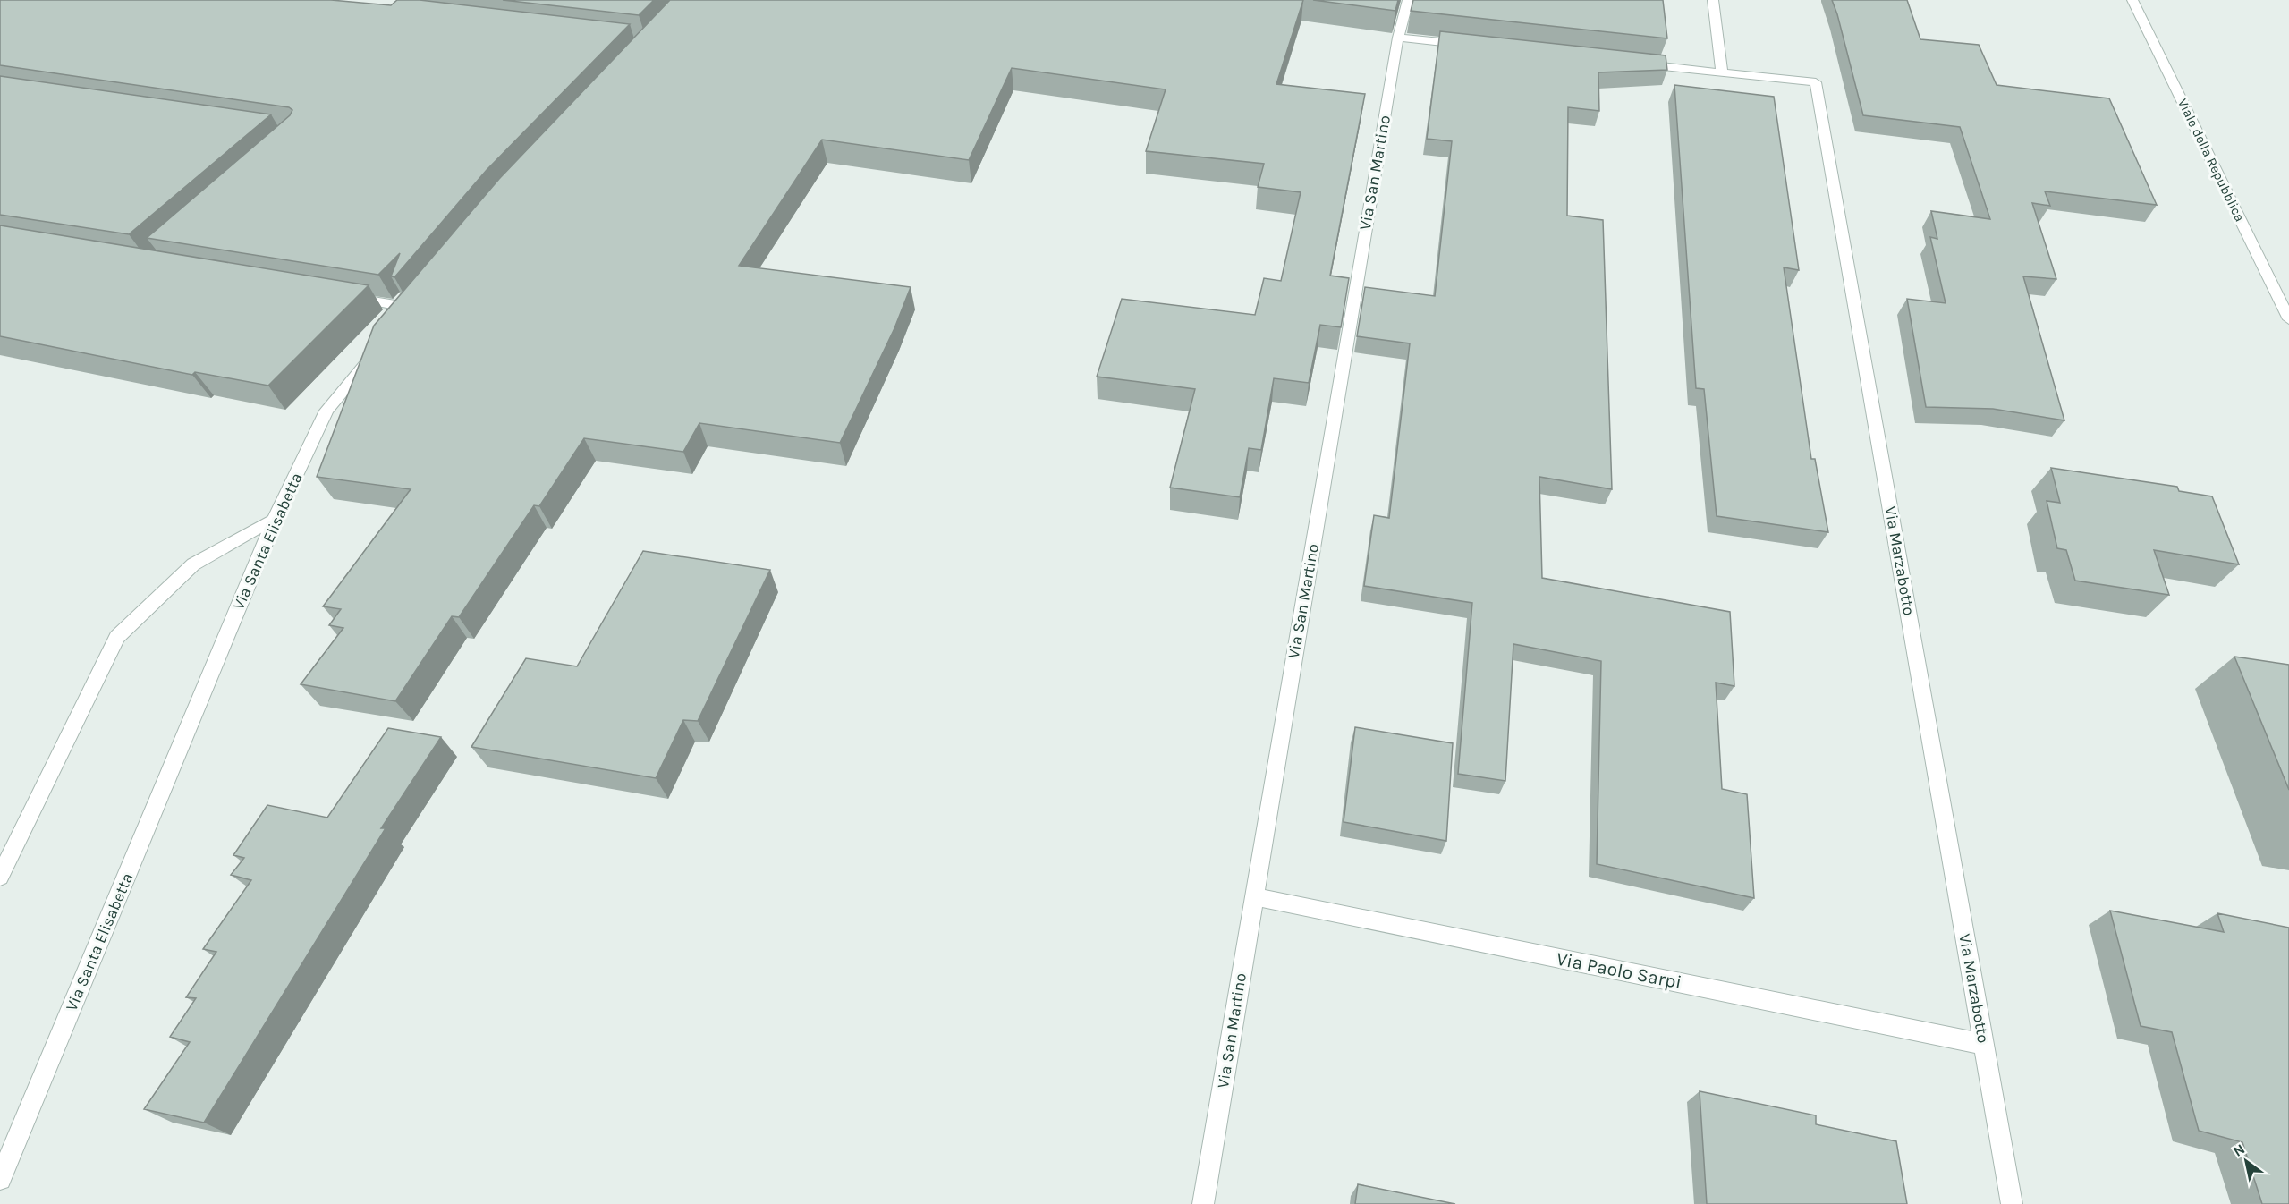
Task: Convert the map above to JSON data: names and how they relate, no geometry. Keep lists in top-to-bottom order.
{
  "streets": {
    "street": [
      "Viale della Repubblica",
      "Via San Martino",
      "Via Santa Elisabetta",
      "Via Marzabotto",
      "Via Paolo Sarpi"
    ]
  },
  "crossings": [
    ["Via San Martino", "Via Paolo Sarpi"],
    ["Via Marzabotto", "Via Paolo Sarpi"]
  ],
  "north": "top left"
}
